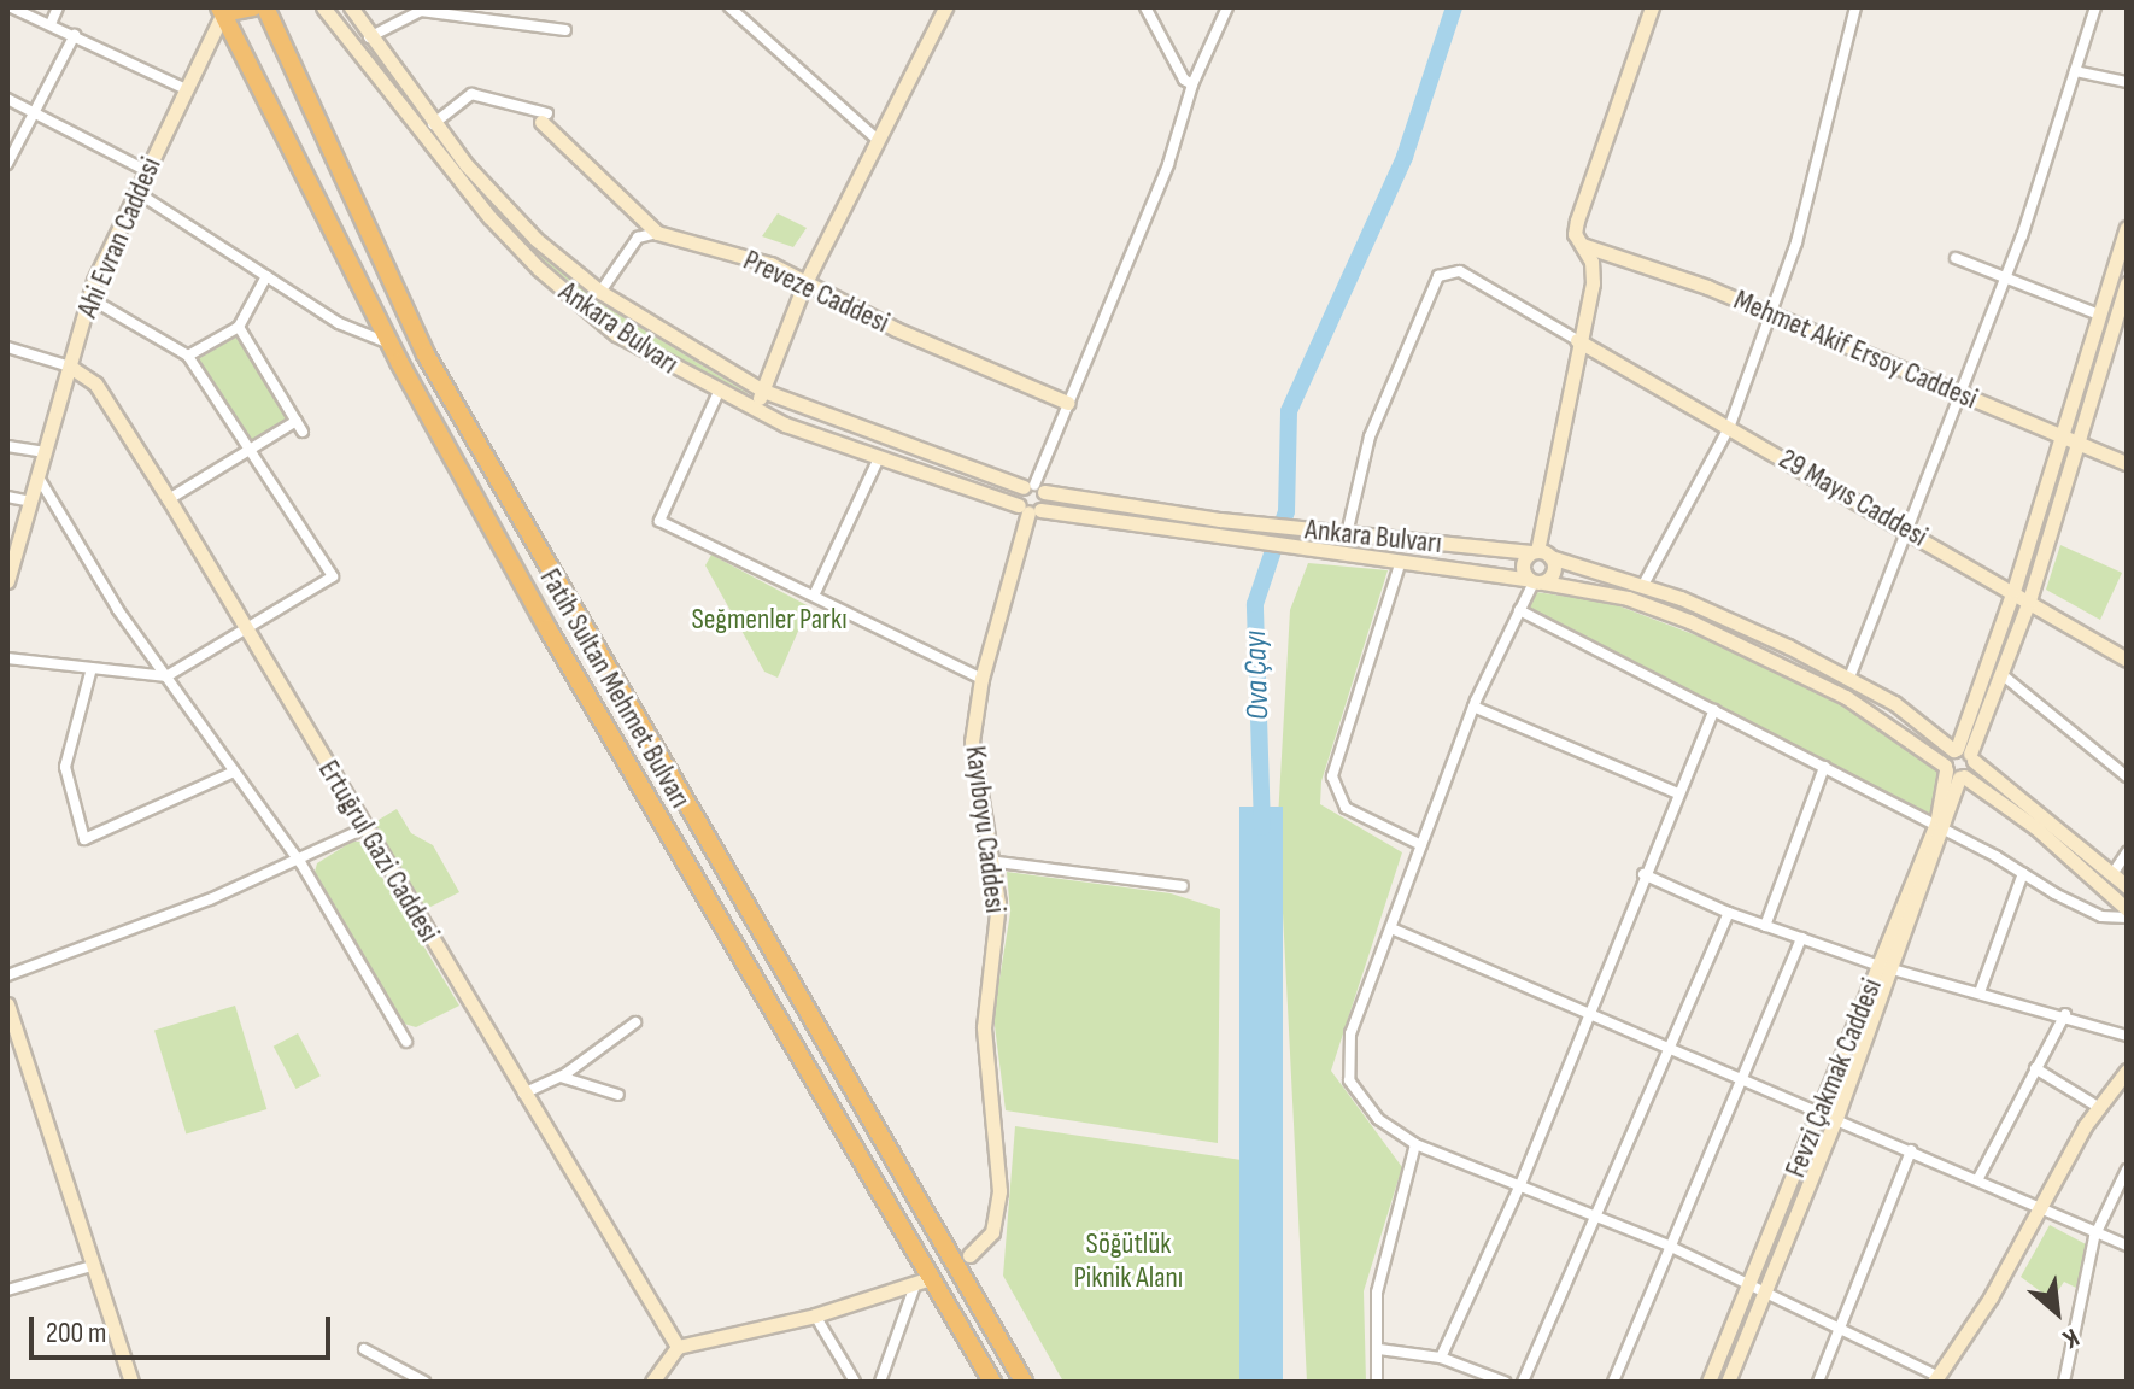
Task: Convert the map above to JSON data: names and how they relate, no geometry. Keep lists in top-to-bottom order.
{
  "streets": {
    "highway": ["Fatih Sultan Mehmet Bulvarı"],
    "main road": [
      "Ahi Evran Caddesi",
      "Preveze Caddesi",
      "Ankara Bulvarı",
      "Mehmet Akif Ersoy Caddesi",
      "29 Mayıs Caddesi",
      "Kayıboyu Caddesi",
      "Ertuğrul Gazi Caddesi",
      "Fevzi Çakmak Caddesi"
    ]
  },
  "crossings": [
    ["Ahi Evran Caddesi", "Fatih Sultan Mehmet Bulvarı"],
    ["Ahi Evran Caddesi", "Ertuğrul Gazi Caddesi"],
    ["Ankara Bulvarı", "Kayıboyu Caddesi"],
    ["Ankara Bulvarı", "Fevzi Çakmak Caddesi"]
  ],
  "water": ["Ova Çayı"],
  "parks": ["Seğmenler Parkı", "Söğütlük Piknik Alanı"],
  "scale_bar": "200 m",
  "north": "bottom right"
}
